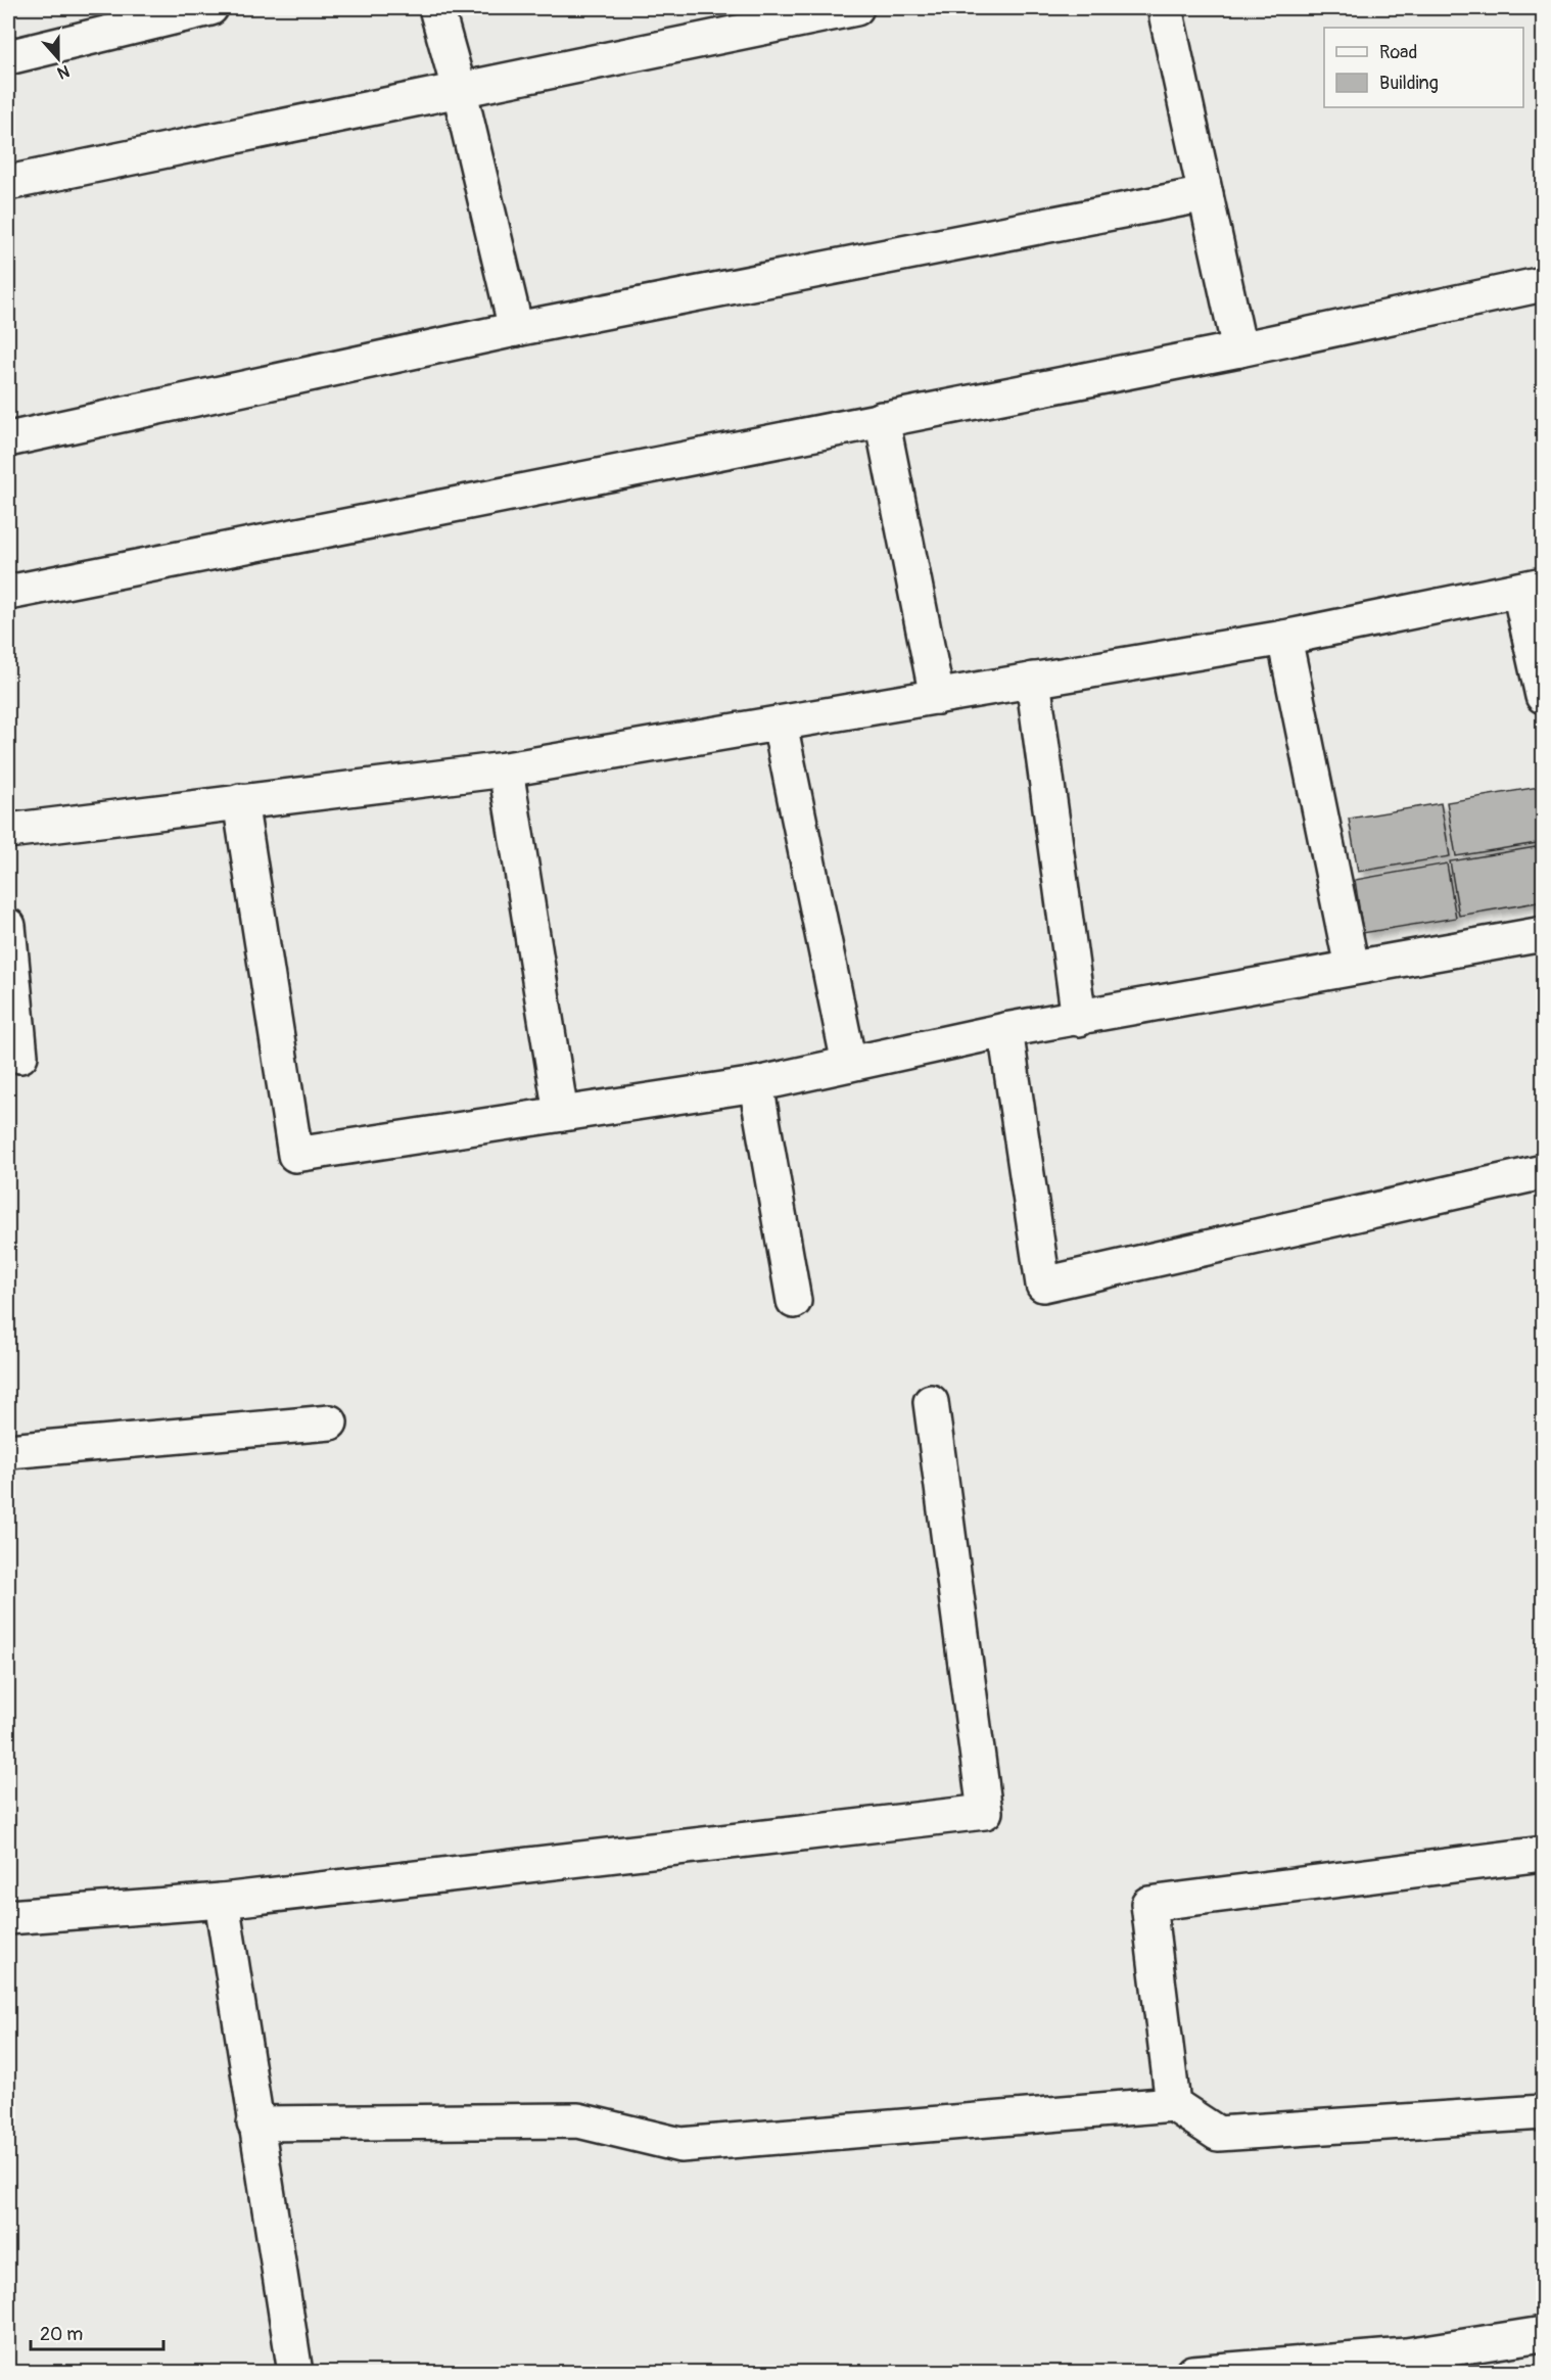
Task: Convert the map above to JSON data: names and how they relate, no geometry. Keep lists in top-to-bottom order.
{
  "legend": ["Road", "Building"],
  "scale_bar": "20 m",
  "north": "bottom"
}
